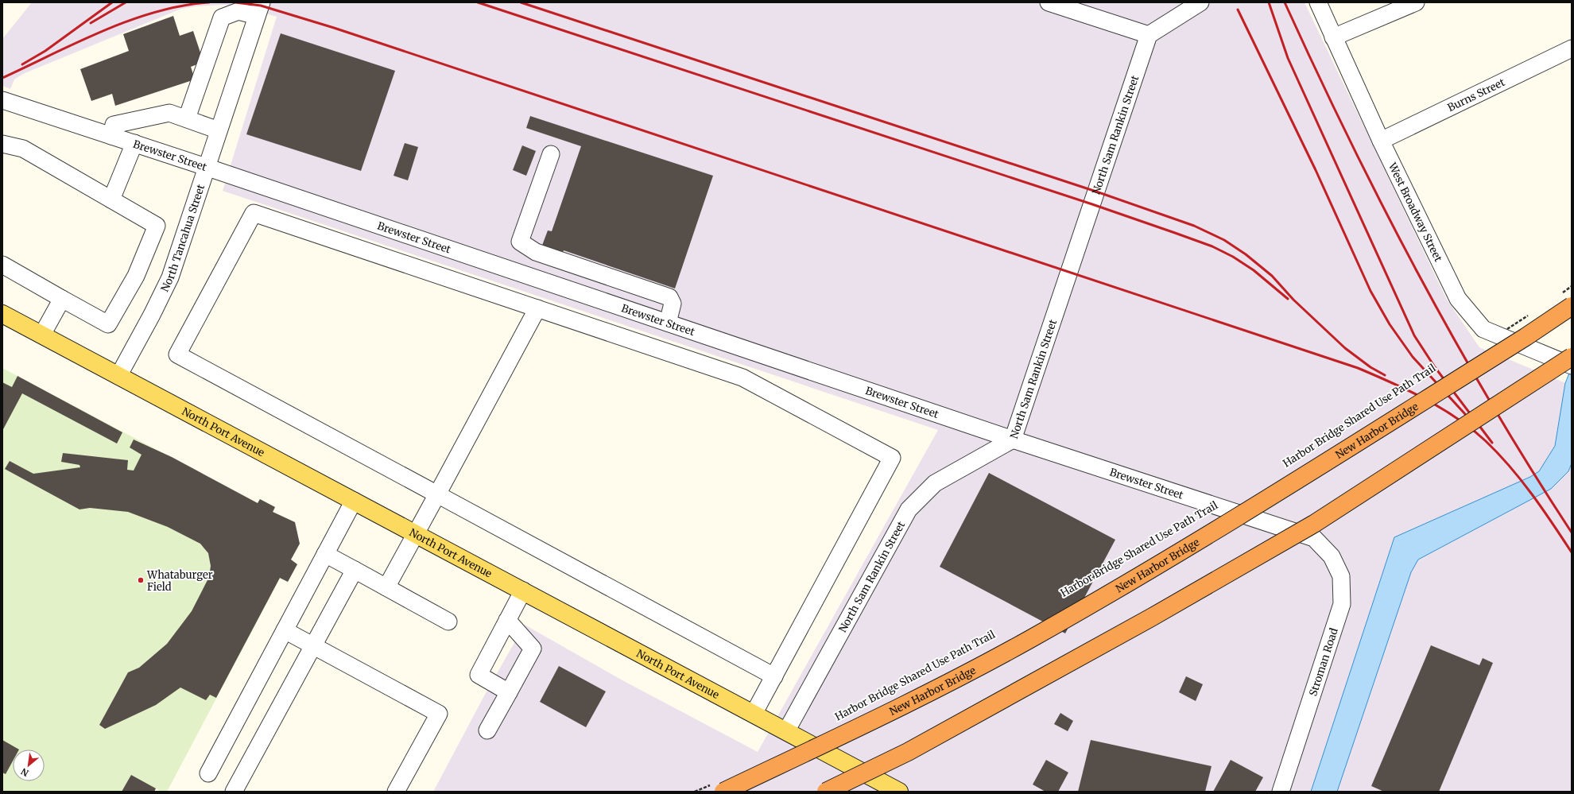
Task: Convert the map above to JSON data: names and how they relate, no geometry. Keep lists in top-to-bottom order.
{
  "streets": {
    "highway": ["New Harbor Bridge"],
    "main road": ["North Port Avenue"],
    "street": [
      "Burns Street",
      "North Sam Rankin Street",
      "Brewster Street",
      "West Broadway Street",
      "North Tancahua Street",
      "Stroman Road"
    ]
  },
  "crossings": [
    ["Burns Street", "West Broadway Street"],
    ["North Sam Rankin Street", "Brewster Street"],
    ["North Sam Rankin Street", "North Port Avenue"],
    ["Brewster Street", "North Tancahua Street"],
    ["Brewster Street", "Stroman Road"],
    ["North Tancahua Street", "North Port Avenue"]
  ],
  "places": ["Whataburger Field"],
  "north": "bottom left"
}
